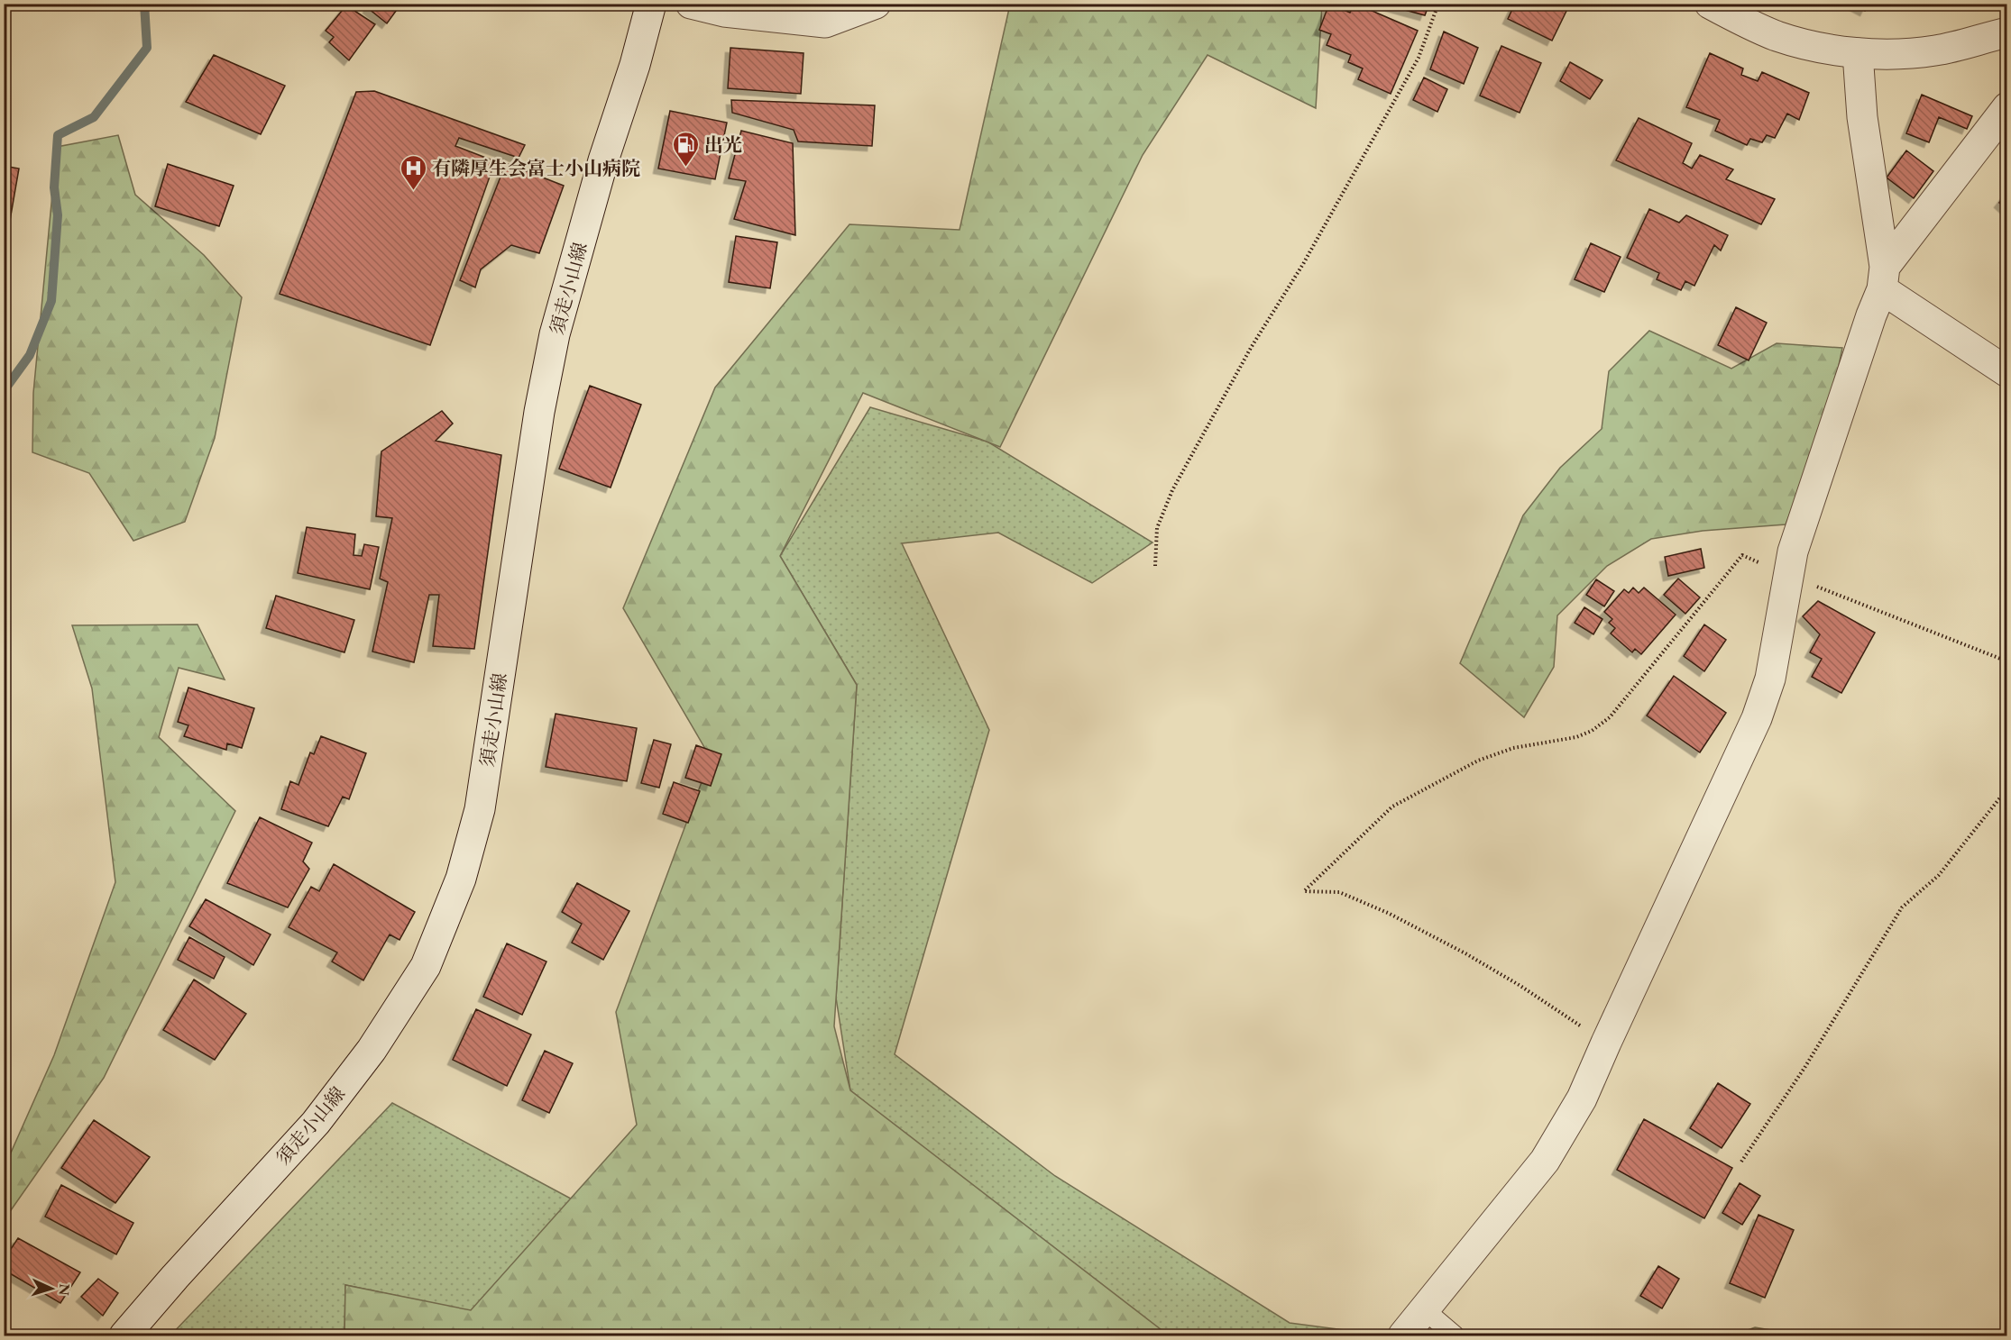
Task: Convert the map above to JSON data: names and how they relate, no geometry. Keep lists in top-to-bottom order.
{
  "streets": {
    "street": ["須走小山線"]
  },
  "places": {
    "fuel station": ["出光"],
    "hospital": ["有隣厚生会富士小山病院"]
  },
  "north": "right"
}
